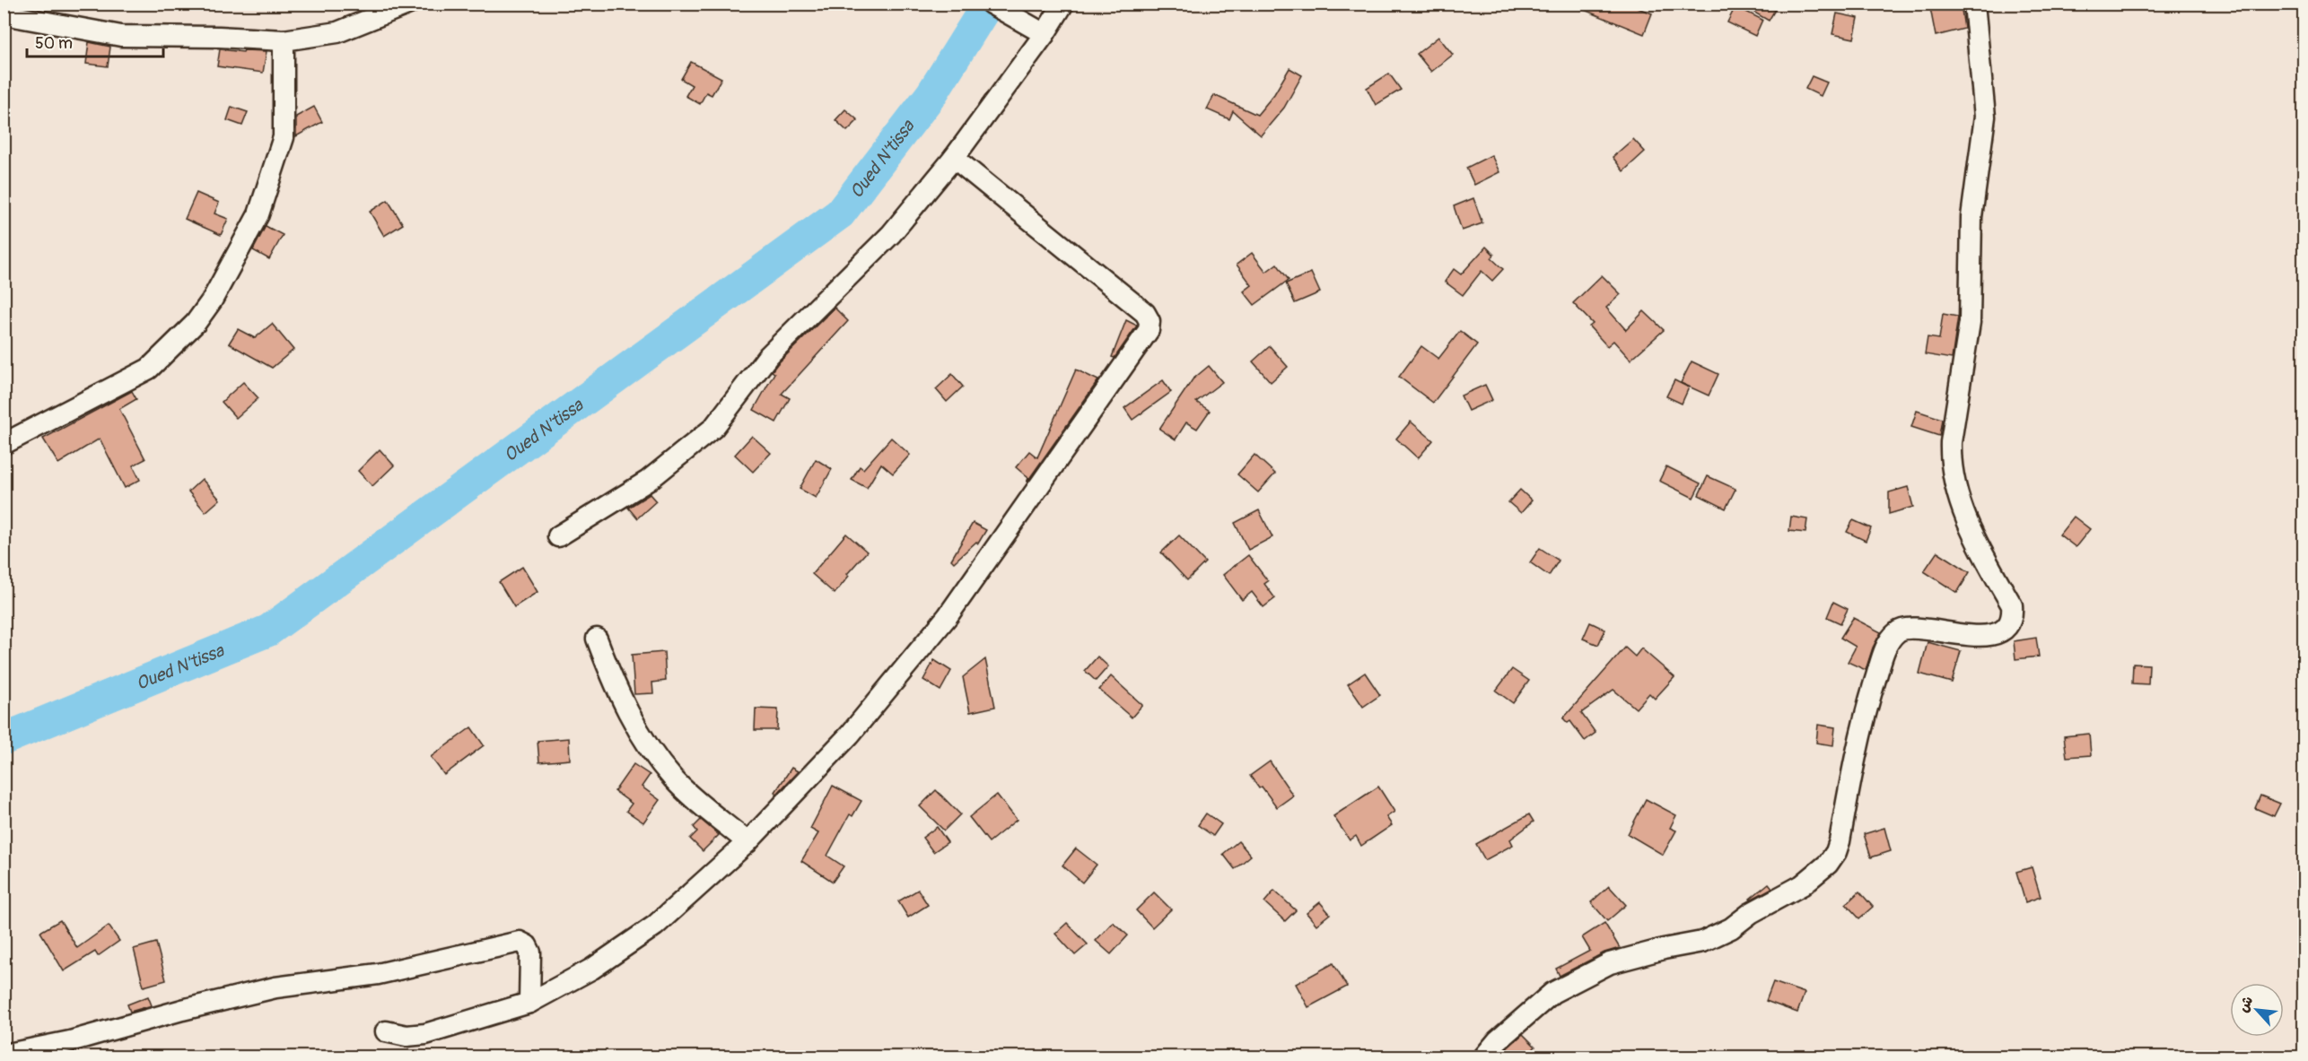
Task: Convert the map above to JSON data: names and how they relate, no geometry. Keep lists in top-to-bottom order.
{
  "water": ["Oued N'tissa"],
  "scale_bar": "50 m",
  "north": "top left"
}
